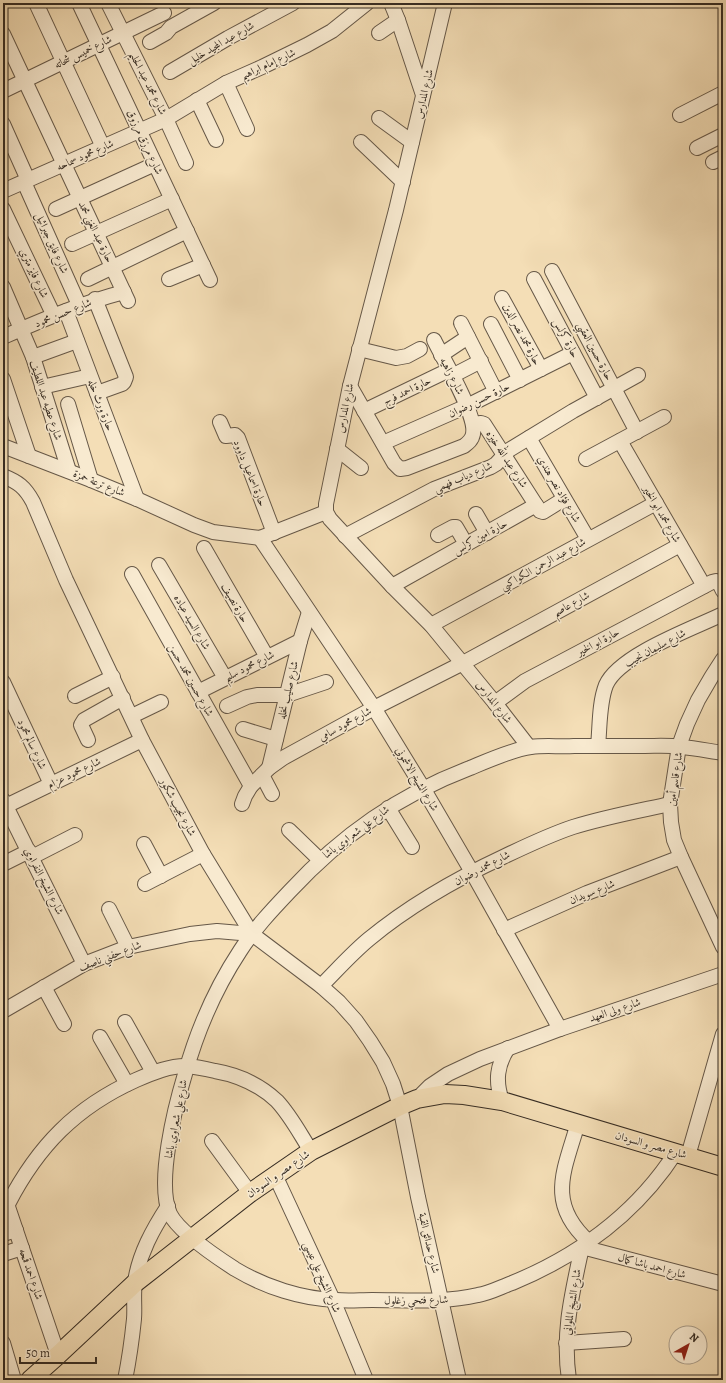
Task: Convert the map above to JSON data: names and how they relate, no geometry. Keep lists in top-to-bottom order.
{
  "streets": {
    "main road": ["شارع مصر و السودان"],
    "street": [
      "شارع عبد المجيد خليل",
      "شارع خميس شحاته",
      "شارع إمام ابراهيم",
      "شارع محمد عبد الحليم",
      "شارع المدارس",
      "شارع مرزق مرزوق",
      "شارع محمود سماحه",
      "حارة عبد الغني محمد",
      "شارع فايق جبرائيل",
      "شارع فايز متري",
      "شارع حسن محمود",
      "حارة محمد نصر الدين",
      "حارة كرلس",
      "حارة حسين العقبي",
      "شارع زاهيه",
      "حارة احمد فرج",
      "شارع عطيه عبد اللطيف",
      "حارة حسن رضوان",
      "حارة ورث خله",
      "شارع عبد الله خيزه",
      "حارة اسماعيل داوود",
      "شارع دياب فهمي",
      "شارع ترعة حمزة",
      "شارع فؤاد نصر هندي",
      "شارع محمد ابو الخير",
      "حارة امين كرلس",
      "شارع عبد الرحمن الكواكبي",
      "حارة نصيف",
      "شارع عاصم",
      "شارع السيد عباده",
      "حارة ابو الخير",
      "شارع سليمان نجيب",
      "شارع محمود سليم",
      "شارع حسين محمد حسن",
      "شارع صليب نخله",
      "شارع محمود سامي",
      "شارع سالم محمود",
      "شارع محمود عزام",
      "شارع الشيخ الاشموني",
      "شارع قاسم أمين",
      "شارع نجيب شكور",
      "شارع علي شعراوي باشا",
      "شارع محمد رضوان",
      "شارع الشيخ النفراوي",
      "شارع سويدان",
      "شارع حفني ناصف",
      "شارع ولى العهد",
      "شارع حدائق القبة",
      "شارع احمد باشا كمال",
      "شارع احمد قمحه",
      "شارع الشيخ علي عيسي",
      "شارع فتحي زغلول",
      "شارع الشيخ الملواني"
    ]
  },
  "crossings": [
    ["شارع خميس شحاته", "شارع محمد عبد الحليم"],
    ["شارع خميس شحاته", "شارع مرزق مرزوق"],
    ["شارع خميس شحاته", "حارة عبد الغني محمد"],
    ["شارع إمام ابراهيم", "شارع محمد عبد الحليم"],
    ["شارع إمام ابراهيم", "شارع محمود سماحه"],
    ["شارع محمد عبد الحليم", "شارع محمود سماحه"],
    ["شارع المدارس", "شارع دياب فهمي"],
    ["شارع المدارس", "حارة امين كرلس"],
    ["شارع المدارس", "شارع عبد الرحمن الكواكبي"],
    ["شارع المدارس", "شارع عاصم"],
    ["شارع المدارس", "حارة ابو الخير"],
    ["شارع المدارس", "شارع محمود سامي"],
    ["شارع المدارس", "شارع علي شعراوي باشا"],
    ["شارع مرزق مرزوق", "شارع محمود سماحه"],
    ["شارع محمود سماحه", "حارة عبد الغني محمد"],
    ["شارع محمود سماحه", "شارع فايق جبرائيل"],
    ["حارة عبد الغني محمد", "شارع حسن محمود"],
    ["شارع فايق جبرائيل", "شارع حسن محمود"],
    ["شارع فايز متري", "شارع حسن محمود"],
    ["شارع فايز متري", "حارة ورث خله"],
    ["شارع حسن محمود", "شارع عطيه عبد اللطيف"],
    ["شارع حسن محمود", "حارة ورث خله"],
    ["حارة محمد نصر الدين", "حارة حسن رضوان"],
    ["حارة كرلس", "حارة حسن رضوان"],
    ["حارة كرلس", "شارع دياب فهمي"],
    ["حارة حسين العقبي", "شارع دياب فهمي"],
    ["شارع زاهيه", "حارة احمد فرج"],
    ["شارع زاهيه", "حارة حسن رضوان"],
    ["شارع زاهيه", "شارع عبد الله خيزه"],
    ["شارع عطيه عبد اللطيف", "شارع ترعة حمزة"],
    ["حارة ورث خله", "شارع ترعة حمزة"],
    ["شارع عبد الله خيزه", "شارع دياب فهمي"],
    ["شارع عبد الله خيزه", "حارة امين كرلس"],
    ["شارع دياب فهمي", "شارع فؤاد نصر هندي"],
    ["شارع ترعة حمزة", "شارع الشيخ الاشموني"],
    ["شارع فؤاد نصر هندي", "شارع عبد الرحمن الكواكبي"],
    ["شارع محمد ابو الخير", "شارع عبد الرحمن الكواكبي"],
    ["شارع محمد ابو الخير", "شارع عاصم"],
    ["شارع محمد ابو الخير", "حارة ابو الخير"],
    ["حارة نصيف", "شارع محمود سليم"],
    ["شارع عاصم", "شارع محمود سامي"],
    ["شارع السيد عباده", "شارع محمود سليم"],
    ["شارع سليمان نجيب", "شارع علي شعراوي باشا"],
    ["شارع محمود سليم", "شارع حسين محمد حسن"],
    ["شارع محمود سليم", "شارع صليب نخله"],
    ["شارع حسين محمد حسن", "شارع محمود سامي"],
    ["شارع صليب نخله", "شارع محمود سامي"],
    ["شارع صليب نخله", "شارع الشيخ الاشموني"],
    ["شارع محمود سامي", "شارع الشيخ الاشموني"],
    ["شارع سالم محمود", "شارع محمود عزام"],
    ["شارع محمود عزام", "شارع نجيب شكور"],
    ["شارع محمود عزام", "شارع الشيخ النفراوي"],
    ["شارع الشيخ الاشموني", "شارع علي شعراوي باشا"],
    ["شارع الشيخ الاشموني", "شارع محمد رضوان"],
    ["شارع الشيخ الاشموني", "شارع سويدان"],
    ["شارع الشيخ الاشموني", "شارع ولى العهد"],
    ["شارع قاسم أمين", "شارع علي شعراوي باشا"],
    ["شارع قاسم أمين", "شارع محمد رضوان"],
    ["شارع قاسم أمين", "شارع سويدان"],
    ["شارع نجيب شكور", "شارع علي شعراوي باشا"],
    ["شارع نجيب شكور", "شارع محمد رضوان"],
    ["شارع نجيب شكور", "شارع حفني ناصف"],
    ["شارع نجيب شكور", "شارع مصر و السودان"],
    ["شارع نجيب شكور", "شارع حدائق القبة"],
    ["شارع علي شعراوي باشا", "شارع حفني ناصف"],
    ["شارع علي شعراوي باشا", "شارع مصر و السودان"],
    ["شارع علي شعراوي باشا", "شارع فتحي زغلول"],
    ["شارع الشيخ النفراوي", "شارع حفني ناصف"],
    ["شارع ولى العهد", "شارع مصر و السودان"],
    ["شارع مصر و السودان", "شارع حدائق القبة"],
    ["شارع مصر و السودان", "شارع احمد قمحه"],
    ["شارع مصر و السودان", "شارع الشيخ علي عيسي"],
    ["شارع مصر و السودان", "شارع فتحي زغلول"],
    ["شارع حدائق القبة", "شارع فتحي زغلول"],
    ["شارع احمد باشا كمال", "شارع فتحي زغلول"],
    ["شارع احمد باشا كمال", "شارع الشيخ الملواني"],
    ["شارع الشيخ علي عيسي", "شارع فتحي زغلول"],
    ["شارع فتحي زغلول", "شارع الشيخ الملواني"]
  ],
  "scale_bar": "50 m",
  "north": "top right"
}
